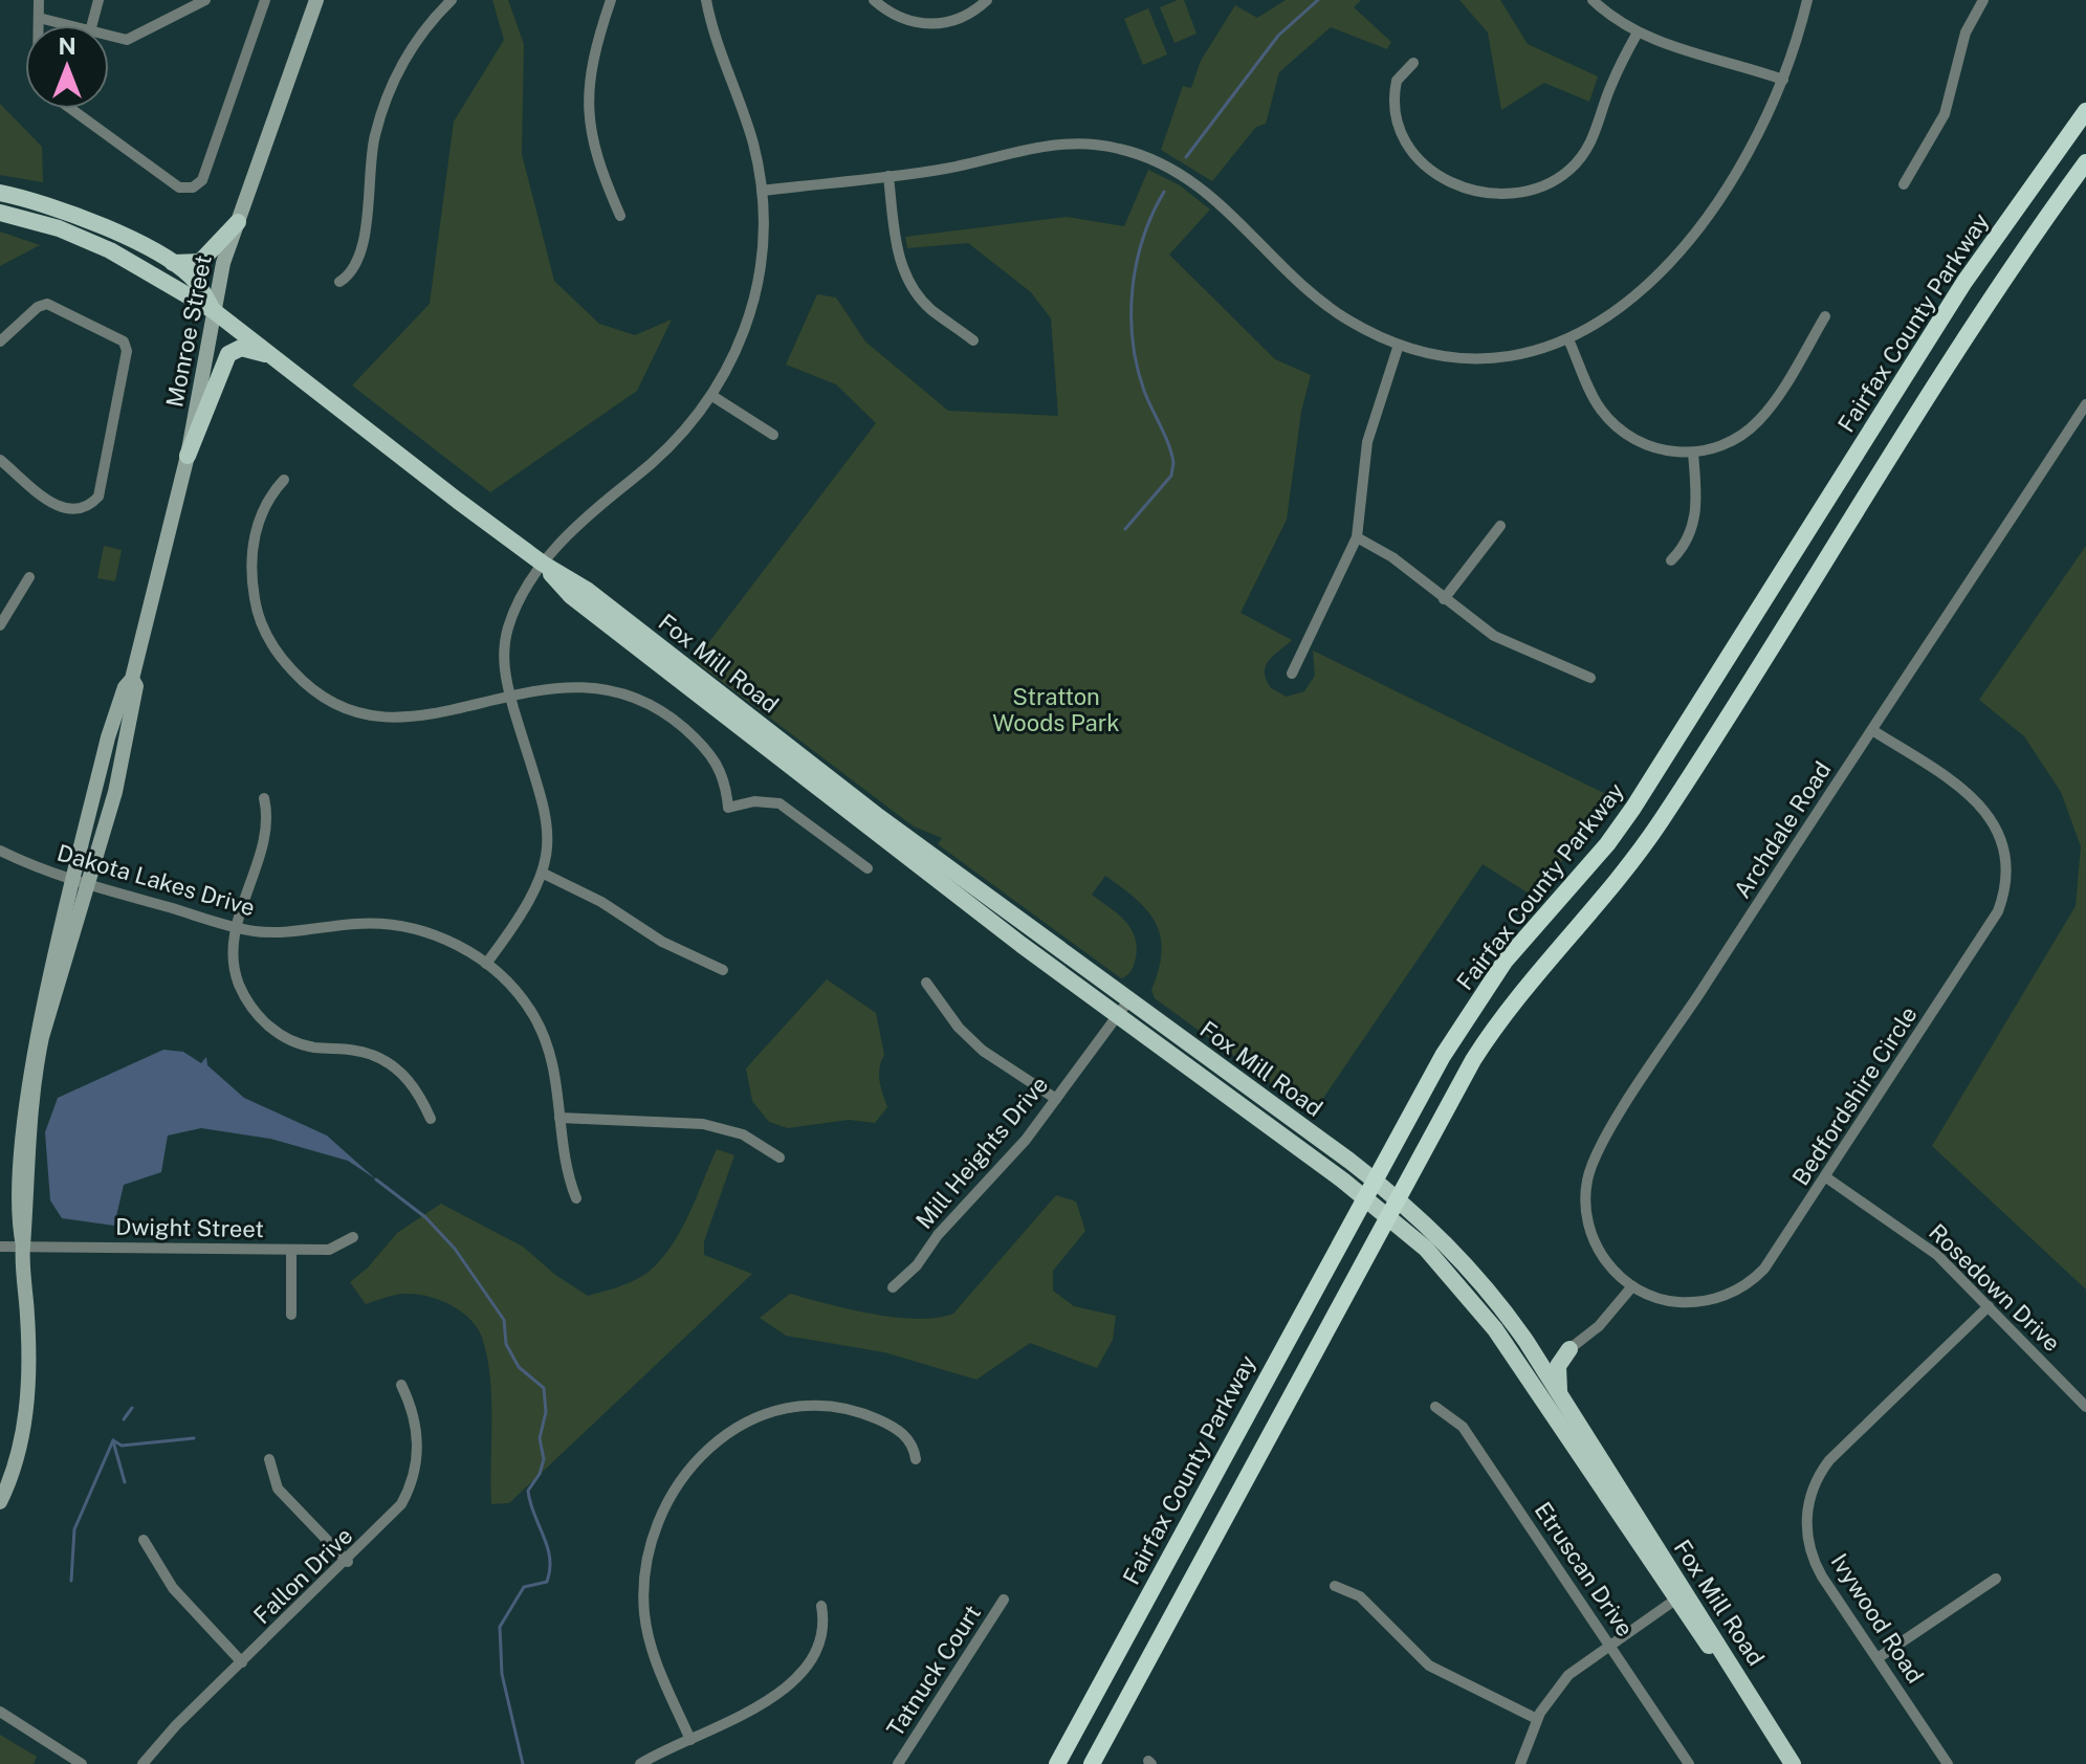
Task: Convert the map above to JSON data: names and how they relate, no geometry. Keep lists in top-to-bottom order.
{
  "streets": {
    "highway": ["Fairfax County Parkway"],
    "main road": ["Monroe Street", "Fox Mill Road"],
    "street": [
      "Archdale Road",
      "Dakota Lakes Drive",
      "Bedfordshire Circle",
      "Mill Heights Drive",
      "Dwight Street",
      "Rosedown Drive",
      "Etruscan Drive",
      "Fallon Drive",
      "Ivywood Road",
      "Tatnuck Court"
    ]
  },
  "crossings": [
    ["Fairfax County Parkway", "Fox Mill Road"],
    ["Monroe Street", "Fox Mill Road"],
    ["Monroe Street", "Dakota Lakes Drive"],
    ["Monroe Street", "Dwight Street"],
    ["Fox Mill Road", "Mill Heights Drive"],
    ["Archdale Road", "Bedfordshire Circle"],
    ["Bedfordshire Circle", "Rosedown Drive"],
    ["Rosedown Drive", "Ivywood Road"]
  ],
  "parks": ["Stratton Woods Park"],
  "north": "top"
}
